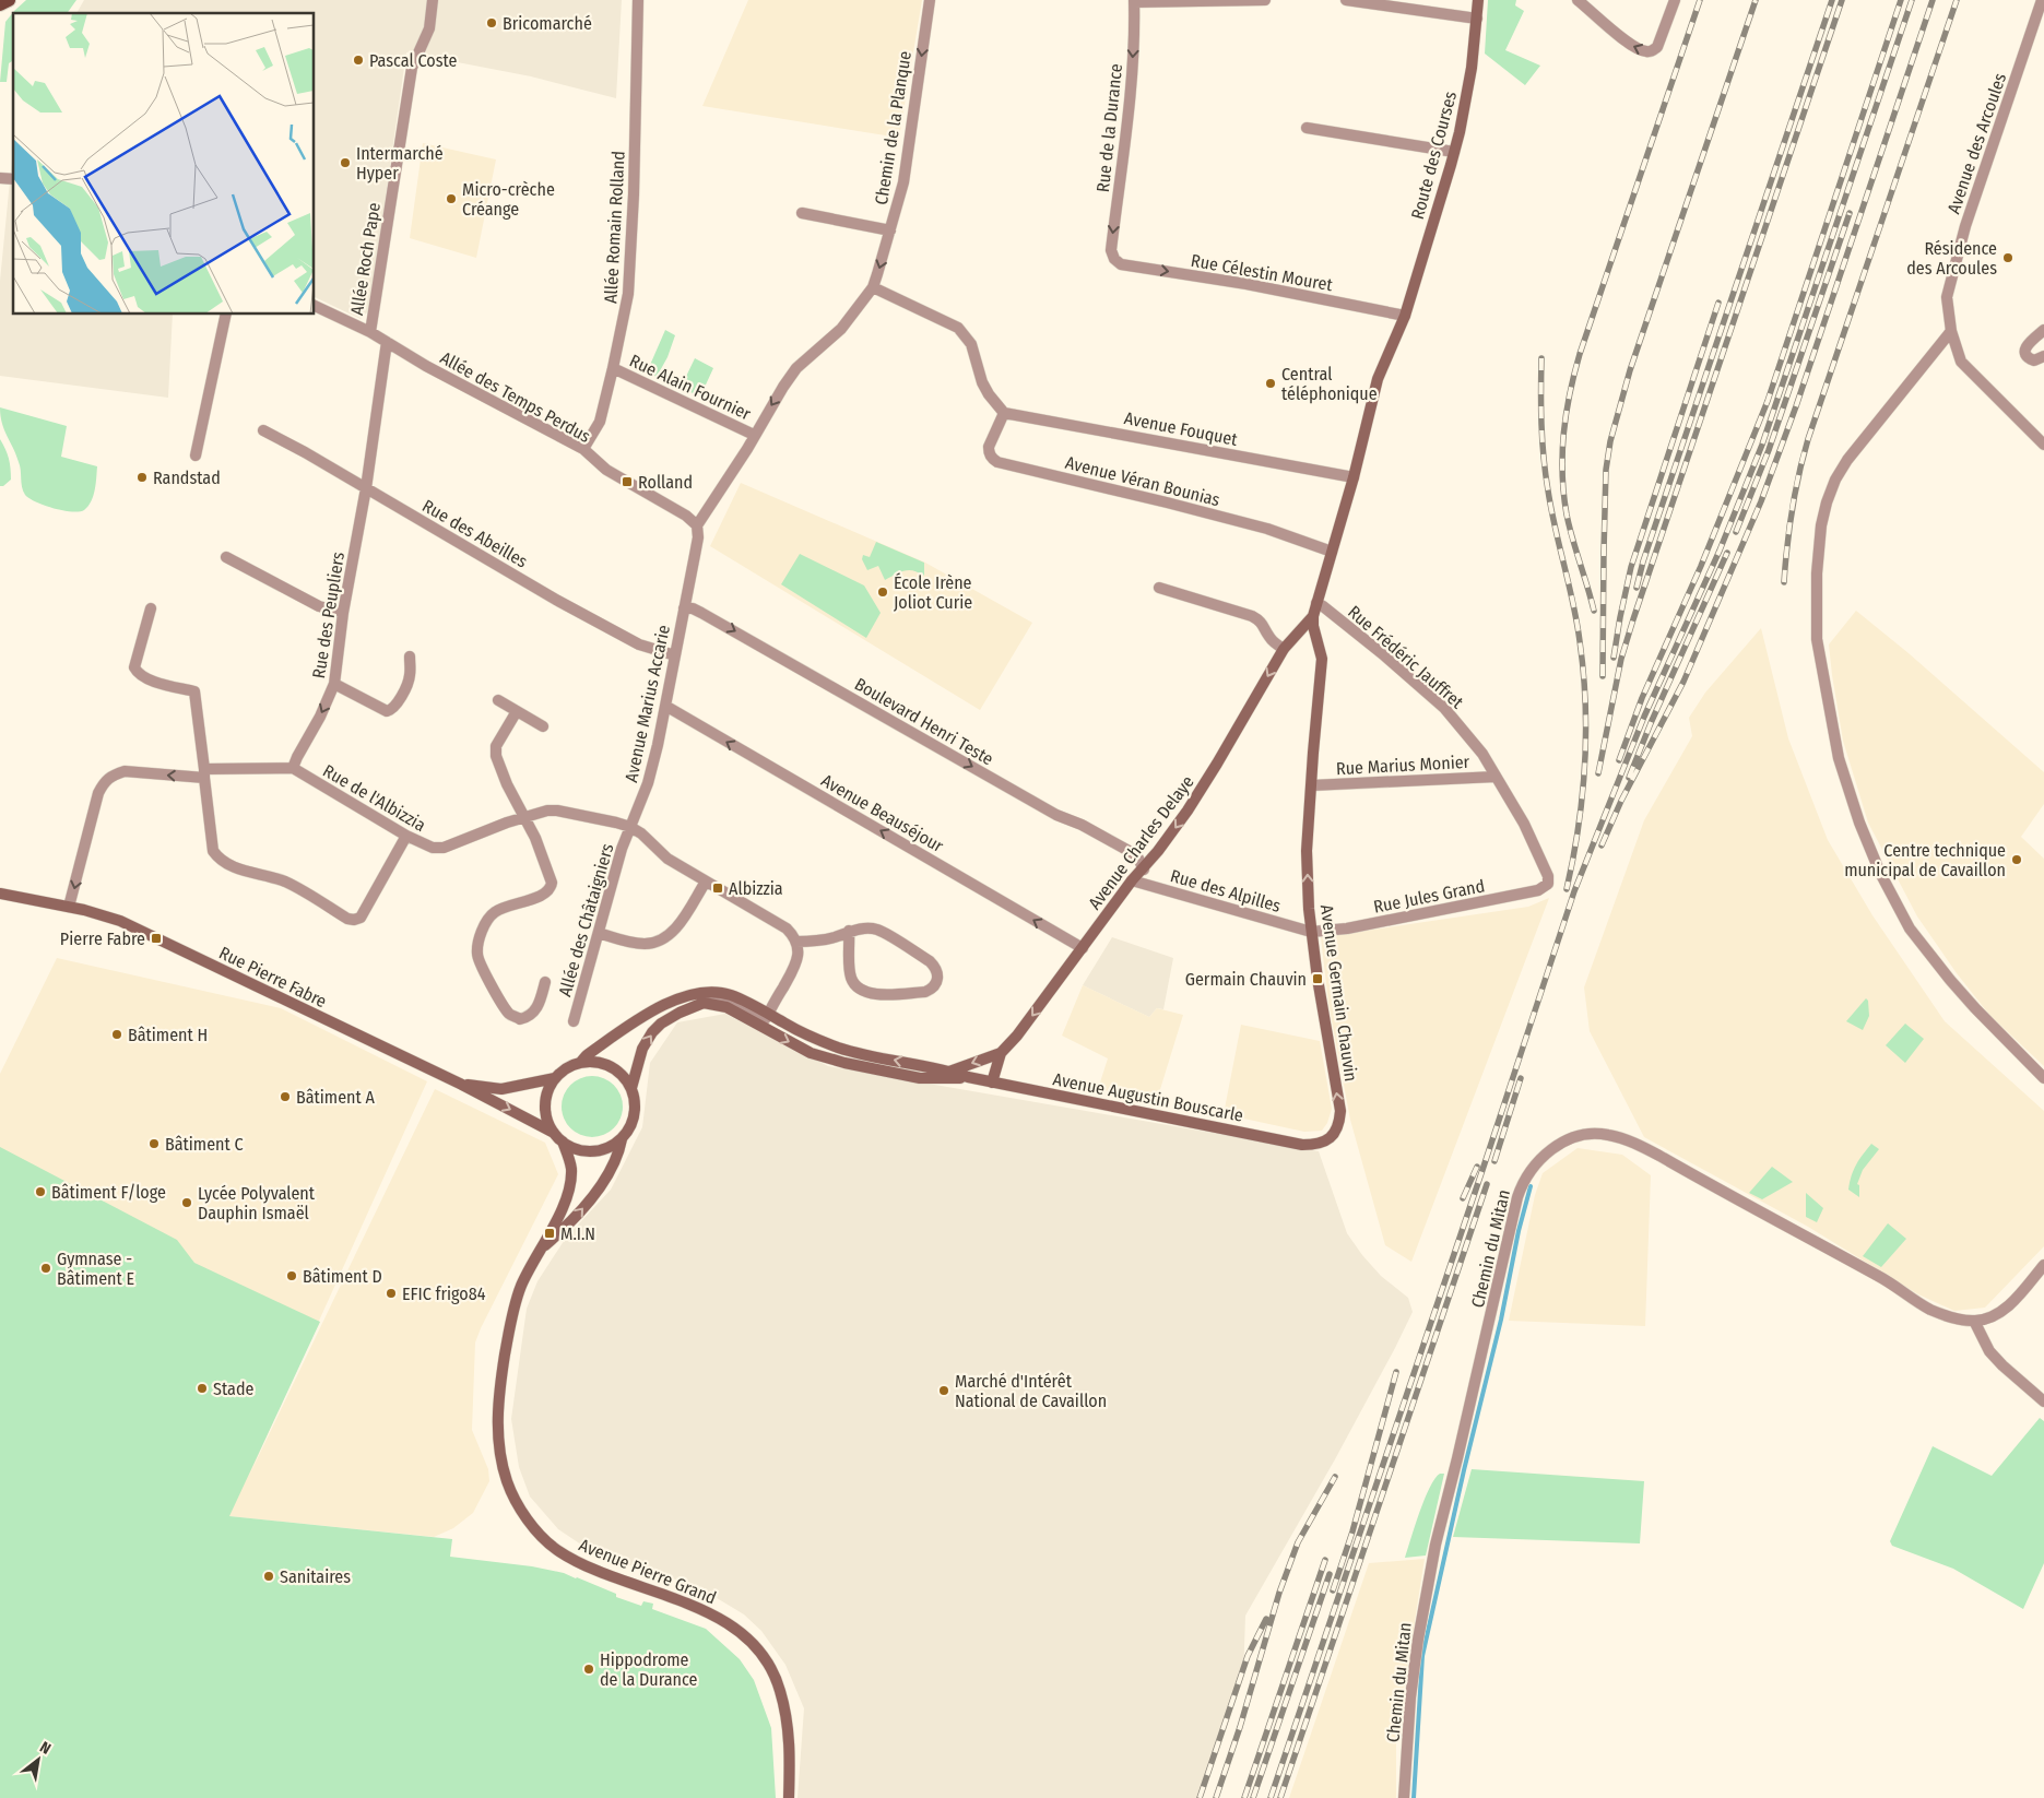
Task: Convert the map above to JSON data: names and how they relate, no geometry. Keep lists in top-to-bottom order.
{
  "streets": {
    "street": [
      "Chemin de la Planque",
      "Rue de la Durance",
      "Avenue des Arcoules",
      "Route des Courses",
      "Allée Romain Rolland",
      "Allée Roch Pape",
      "Rue Célestin Mouret",
      "Rue Alain Fournier",
      "Allée des Temps Perdus",
      "Avenue Fouquet",
      "Avenue Véran Bounias",
      "Rue des Abeilles",
      "Rue des Peupliers",
      "Rue Frédéric Jauffret",
      "Avenue Marius Accarie",
      "Boulevard Henri Teste",
      "Rue Marius Monier",
      "Rue de l'Albizzia",
      "Avenue Beauséjour",
      "Avenue Charles Delaye",
      "Rue des Alpilles",
      "Rue Jules Grand",
      "Allée des Châtaigniers",
      "Rue Pierre Fabre",
      "Avenue Germain Chauvin",
      "Avenue Augustin Bouscarle",
      "Chemin du Mitan",
      "Avenue Pierre Grand"
    ]
  },
  "crossings": [
    ["Chemin de la Planque", "Rue Alain Fournier"],
    ["Chemin de la Planque", "Allée des Temps Perdus"],
    ["Chemin de la Planque", "Avenue Marius Accarie"],
    ["Rue de la Durance", "Rue Célestin Mouret"],
    ["Route des Courses", "Rue Célestin Mouret"],
    ["Route des Courses", "Avenue Fouquet"],
    ["Route des Courses", "Avenue Véran Bounias"],
    ["Route des Courses", "Rue Frédéric Jauffret"],
    ["Route des Courses", "Avenue Charles Delaye"],
    ["Route des Courses", "Avenue Germain Chauvin"],
    ["Allée Romain Rolland", "Rue Alain Fournier"],
    ["Allée Romain Rolland", "Allée des Temps Perdus"],
    ["Allée Roch Pape", "Allée des Temps Perdus"],
    ["Allée des Temps Perdus", "Rue des Peupliers"],
    ["Allée des Temps Perdus", "Avenue Marius Accarie"],
    ["Avenue Fouquet", "Avenue Véran Bounias"],
    ["Rue des Abeilles", "Rue des Peupliers"],
    ["Rue des Abeilles", "Avenue Marius Accarie"],
    ["Rue des Peupliers", "Rue de l'Albizzia"],
    ["Rue Frédéric Jauffret", "Rue Marius Monier"],
    ["Rue Frédéric Jauffret", "Rue Jules Grand"],
    ["Avenue Marius Accarie", "Boulevard Henri Teste"],
    ["Avenue Marius Accarie", "Rue de l'Albizzia"],
    ["Avenue Marius Accarie", "Avenue Beauséjour"],
    ["Avenue Marius Accarie", "Allée des Châtaigniers"],
    ["Boulevard Henri Teste", "Avenue Charles Delaye"],
    ["Rue Marius Monier", "Avenue Germain Chauvin"],
    ["Rue de l'Albizzia", "Allée des Châtaigniers"],
    ["Avenue Beauséjour", "Avenue Charles Delaye"],
    ["Avenue Charles Delaye", "Rue des Alpilles"],
    ["Avenue Charles Delaye", "Avenue Germain Chauvin"],
    ["Avenue Charles Delaye", "Avenue Augustin Bouscarle"],
    ["Rue des Alpilles", "Rue Jules Grand"],
    ["Rue des Alpilles", "Avenue Germain Chauvin"],
    ["Rue Jules Grand", "Avenue Germain Chauvin"],
    ["Rue Pierre Fabre", "Avenue Pierre Grand"],
    ["Avenue Germain Chauvin", "Avenue Augustin Bouscarle"]
  ],
  "one_way": [
    "Chemin de la Planque",
    "Rue de la Durance",
    "Rue Célestin Mouret",
    "Boulevard Henri Teste",
    "Avenue Beauséjour",
    "Avenue Charles Delaye",
    "Avenue Germain Chauvin"
  ],
  "places": {
    "other": [
      "Bricomarché",
      "Pascal Coste",
      "Intermarché Hyper",
      "Micro-crèche Créange",
      "Résidence des Arcoules",
      "Central téléphonique",
      "Randstad",
      "École Irène Joliot Curie",
      "Centre technique municipal de Cavaillon",
      "Bâtiment H",
      "Bâtiment A",
      "Bâtiment C",
      "Bâtiment F/loge",
      "Lycée Polyvalent Dauphin Ismaël",
      "Gymnase - Bâtiment E",
      "Bâtiment D",
      "EFIC frigo84",
      "Stade",
      "Marché d'Intérêt National de Cavaillon",
      "Sanitaires",
      "Hippodrome de la Durance"
    ],
    "transit": [
      "Rolland",
      "Albizzia",
      "Pierre Fabre",
      "Germain Chauvin",
      "M.I.N"
    ]
  },
  "north": "top right"
}
